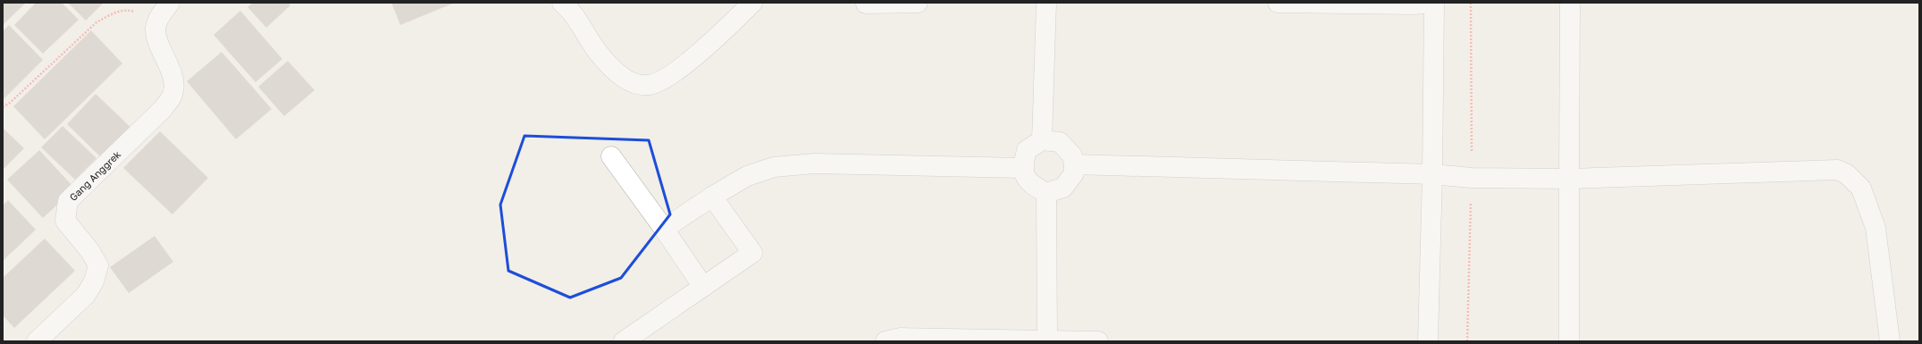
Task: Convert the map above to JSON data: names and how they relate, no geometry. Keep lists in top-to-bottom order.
{
  "streets": {
    "street": ["Gang Anggrek"]
  }
}
